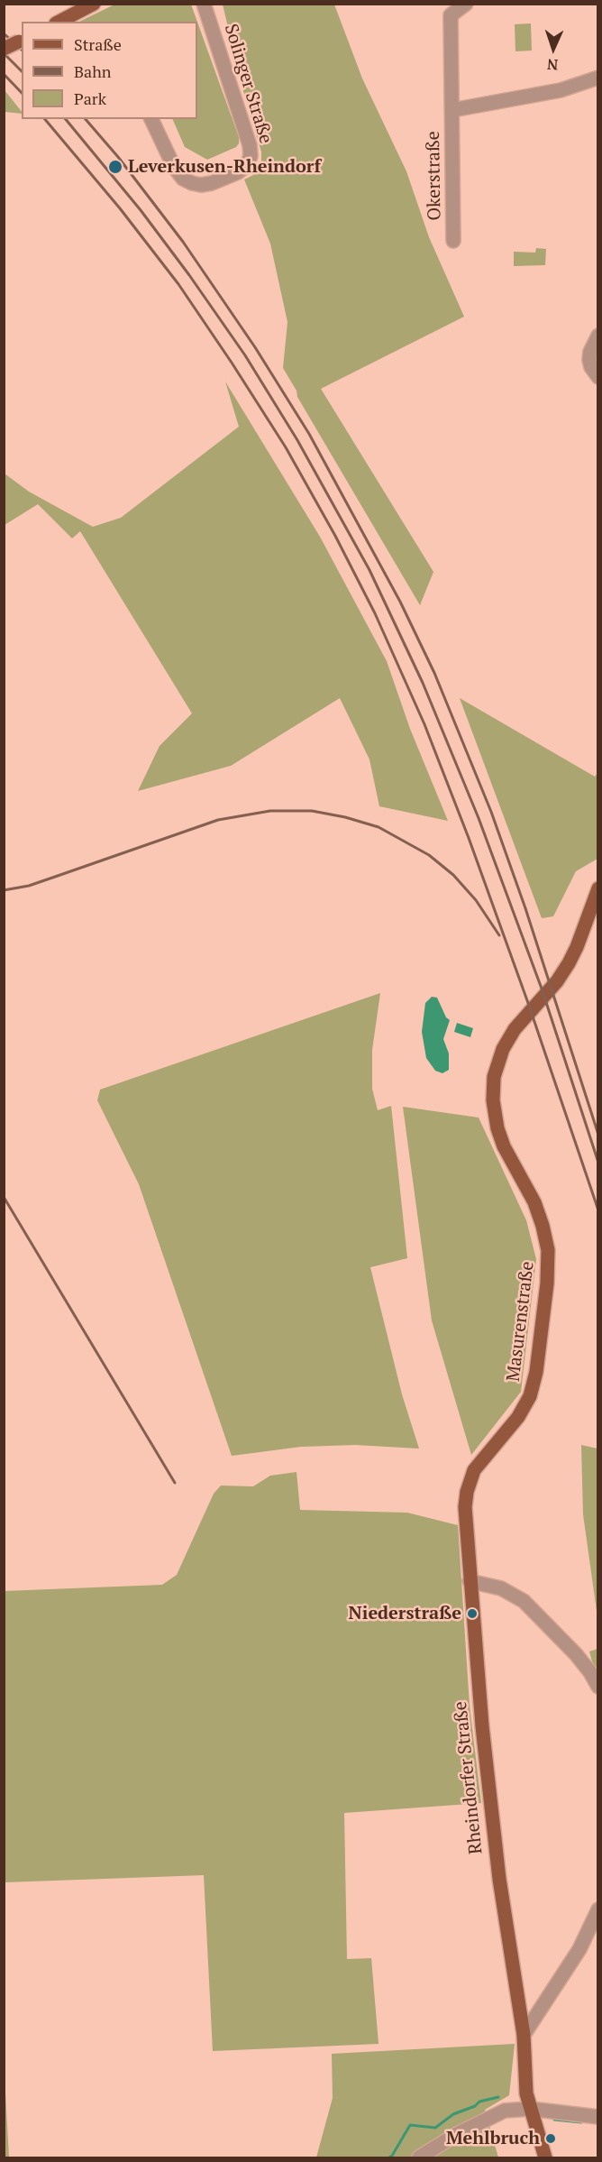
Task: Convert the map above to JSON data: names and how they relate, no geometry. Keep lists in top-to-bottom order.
{
  "streets": {
    "main road": ["Masurenstraße", "Rheindorfer Straße"],
    "street": ["Solinger Straße", "Okerstraße"]
  },
  "crossings": [
    ["Masurenstraße", "Rheindorfer Straße"]
  ],
  "places": ["Leverkusen-Rheindorf", "Niederstraße", "Mehlbruch"],
  "legend": ["Straße", "Bahn", "Park"],
  "north": "bottom"
}
